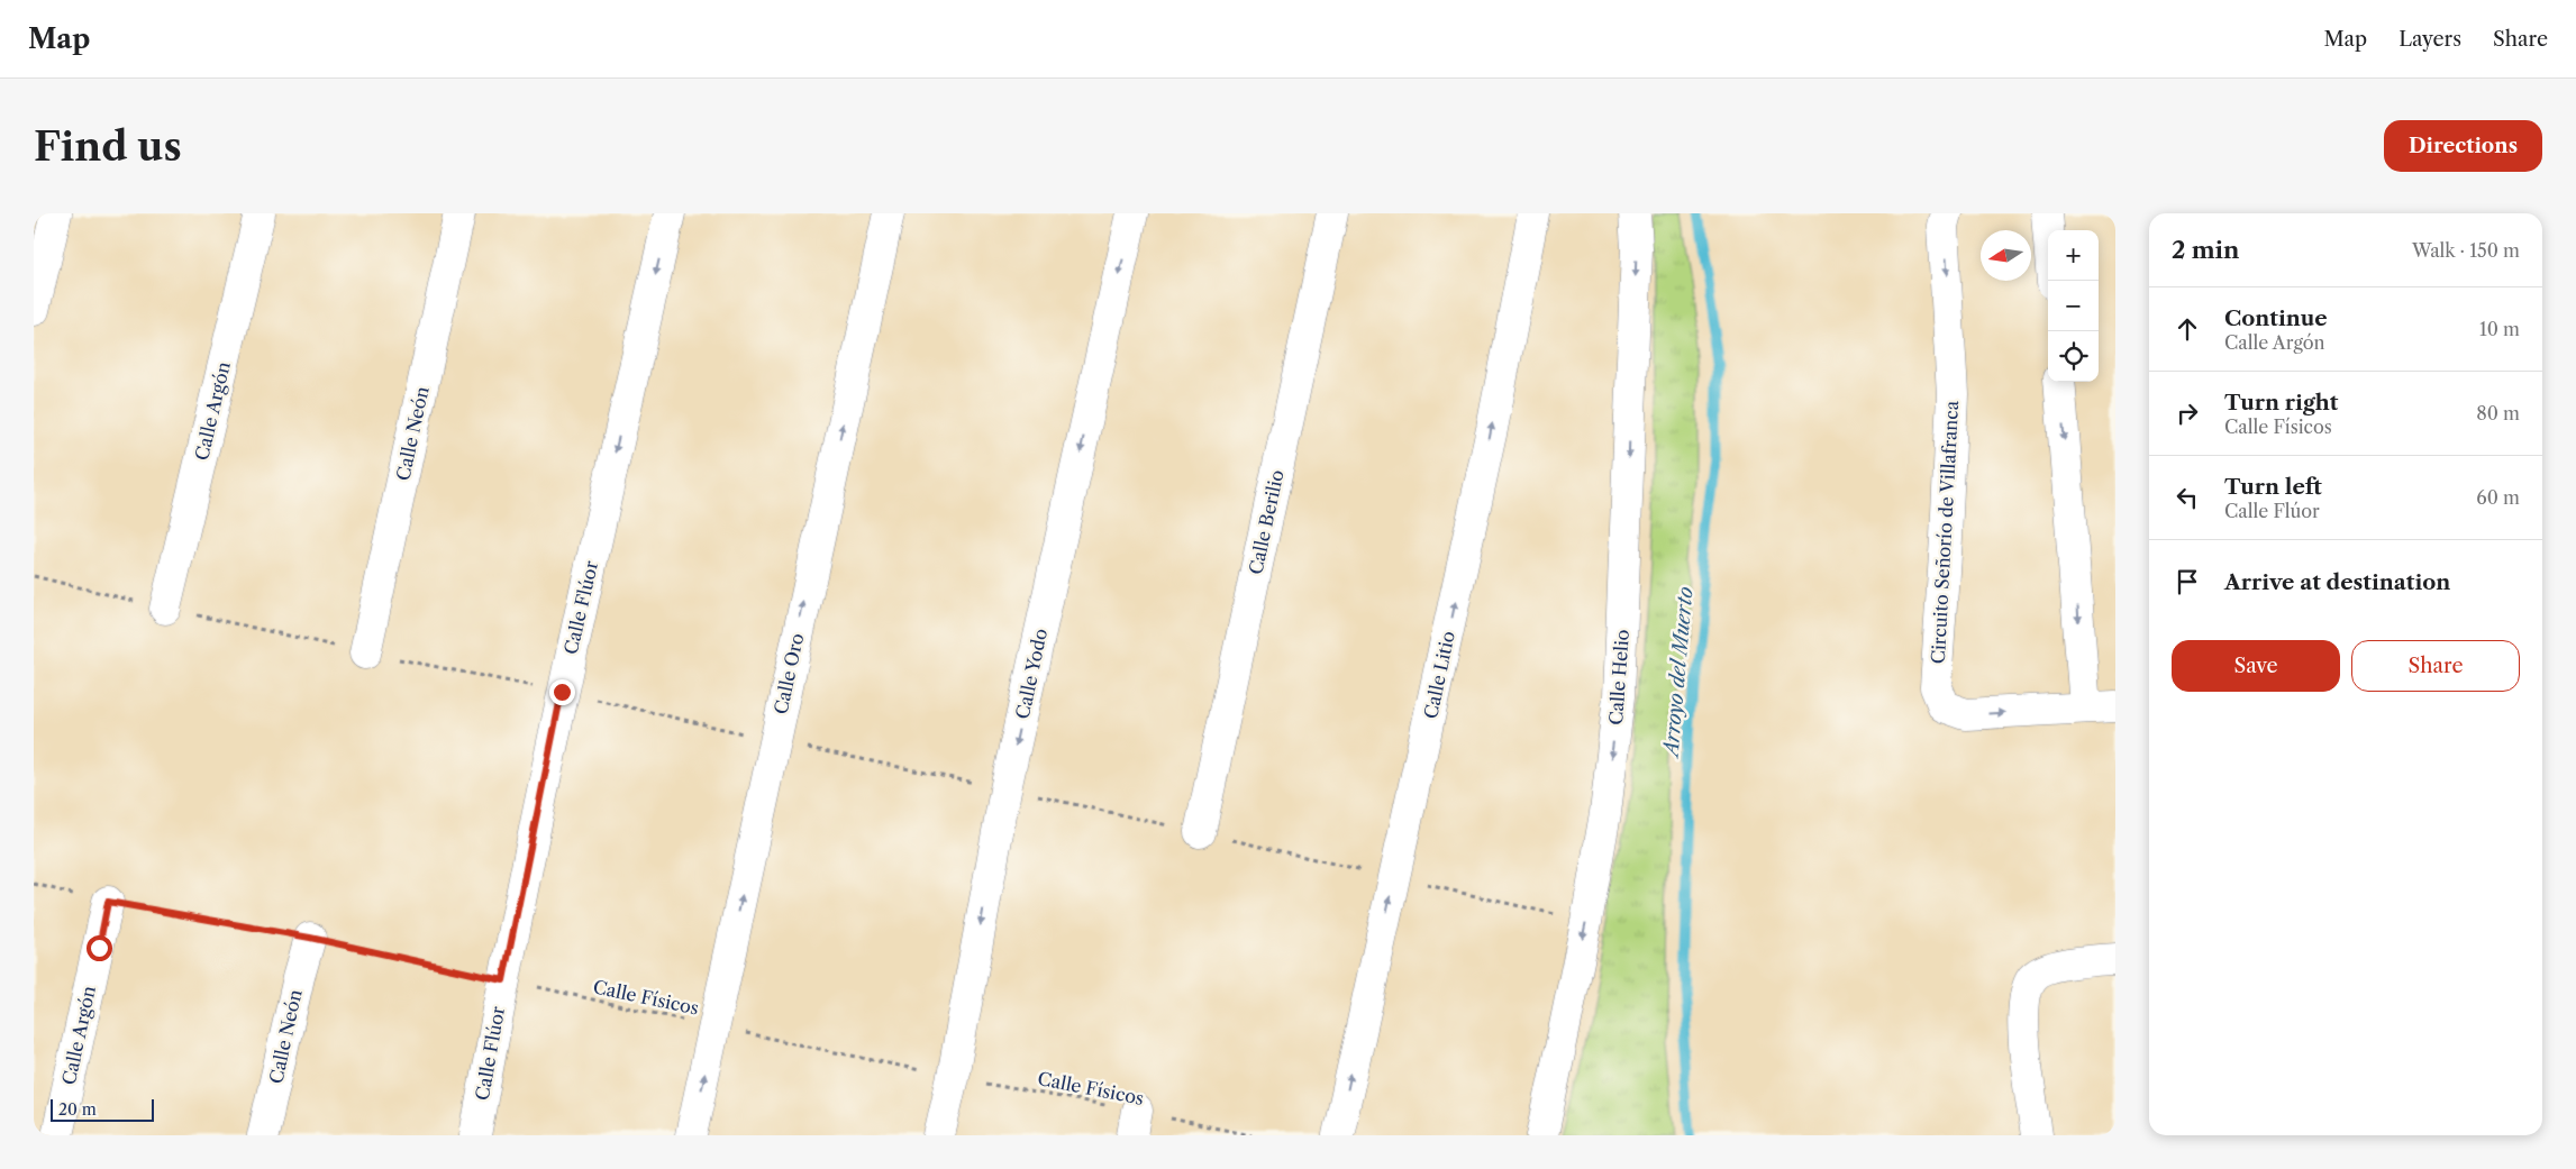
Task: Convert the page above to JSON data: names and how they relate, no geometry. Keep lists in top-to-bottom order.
{
  "streets": {
    "street": [
      "Calle Argón",
      "Calle Neón",
      "Calle Berilio",
      "Circuito Señorío de Villafranca",
      "Calle Flúor",
      "Calle Oro",
      "Calle Yodo",
      "Calle Litio",
      "Calle Helio"
    ],
    "path": ["Calle Físicos"]
  },
  "crossings": [
    ["Calle Argón", "Calle Físicos"],
    ["Calle Neón", "Calle Físicos"],
    ["Calle Flúor", "Calle Físicos"],
    ["Calle Oro", "Calle Físicos"],
    ["Calle Yodo", "Calle Físicos"]
  ],
  "one_way": [
    "Calle Flúor",
    "Calle Oro",
    "Calle Yodo",
    "Calle Litio",
    "Calle Helio"
  ],
  "water": ["Arroyo del Muerto"],
  "scale_bar": "20 m",
  "north": "left",
  "page": {
    "header": "Map",
    "nav": ["Map", "Layers", "Share"],
    "buttons": [
      "Directions",
      ["Save", "Share"]
    ],
    "title": "Find us",
    "heading": ["2 min", "Walk · 150 m"],
    "map_buttons": ["+", "−"],
    "list": [
      ["Continue", "Calle Argón", "10 m"],
      ["Turn right", "Calle Físicos", "80 m"],
      ["Turn left", "Calle Flúor", "60 m"],
      "Arrive at destination"
    ],
    "scale": "20 m"
  }
}
